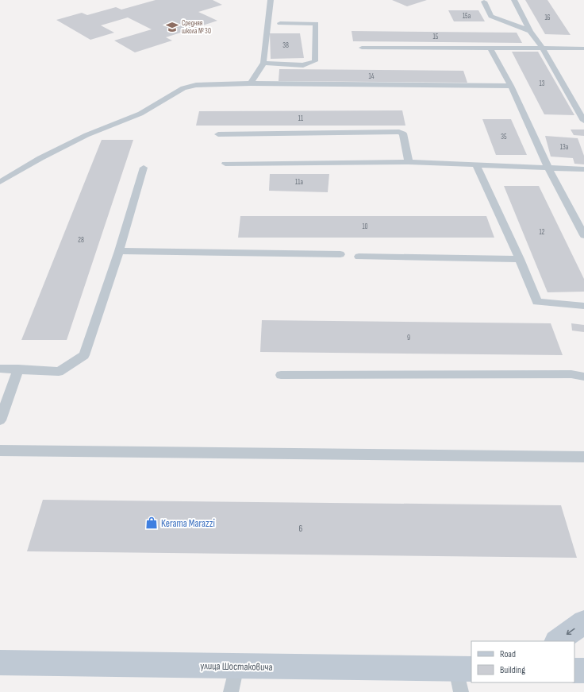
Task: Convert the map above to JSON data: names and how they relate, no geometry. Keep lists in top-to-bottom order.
{
  "streets": {
    "street": ["улица Шостаковича"]
  },
  "places": {
    "school or university": ["Средняя школа № 30"],
    "shop": ["Kerama Marazzi"]
  },
  "house_numbers": [
    "15а",
    "16",
    "15",
    "38",
    "14",
    "13",
    "11",
    "35",
    "13а",
    "11а",
    "10",
    "12",
    "28",
    "9",
    "6"
  ],
  "legend": ["Road", "Building"]
}
